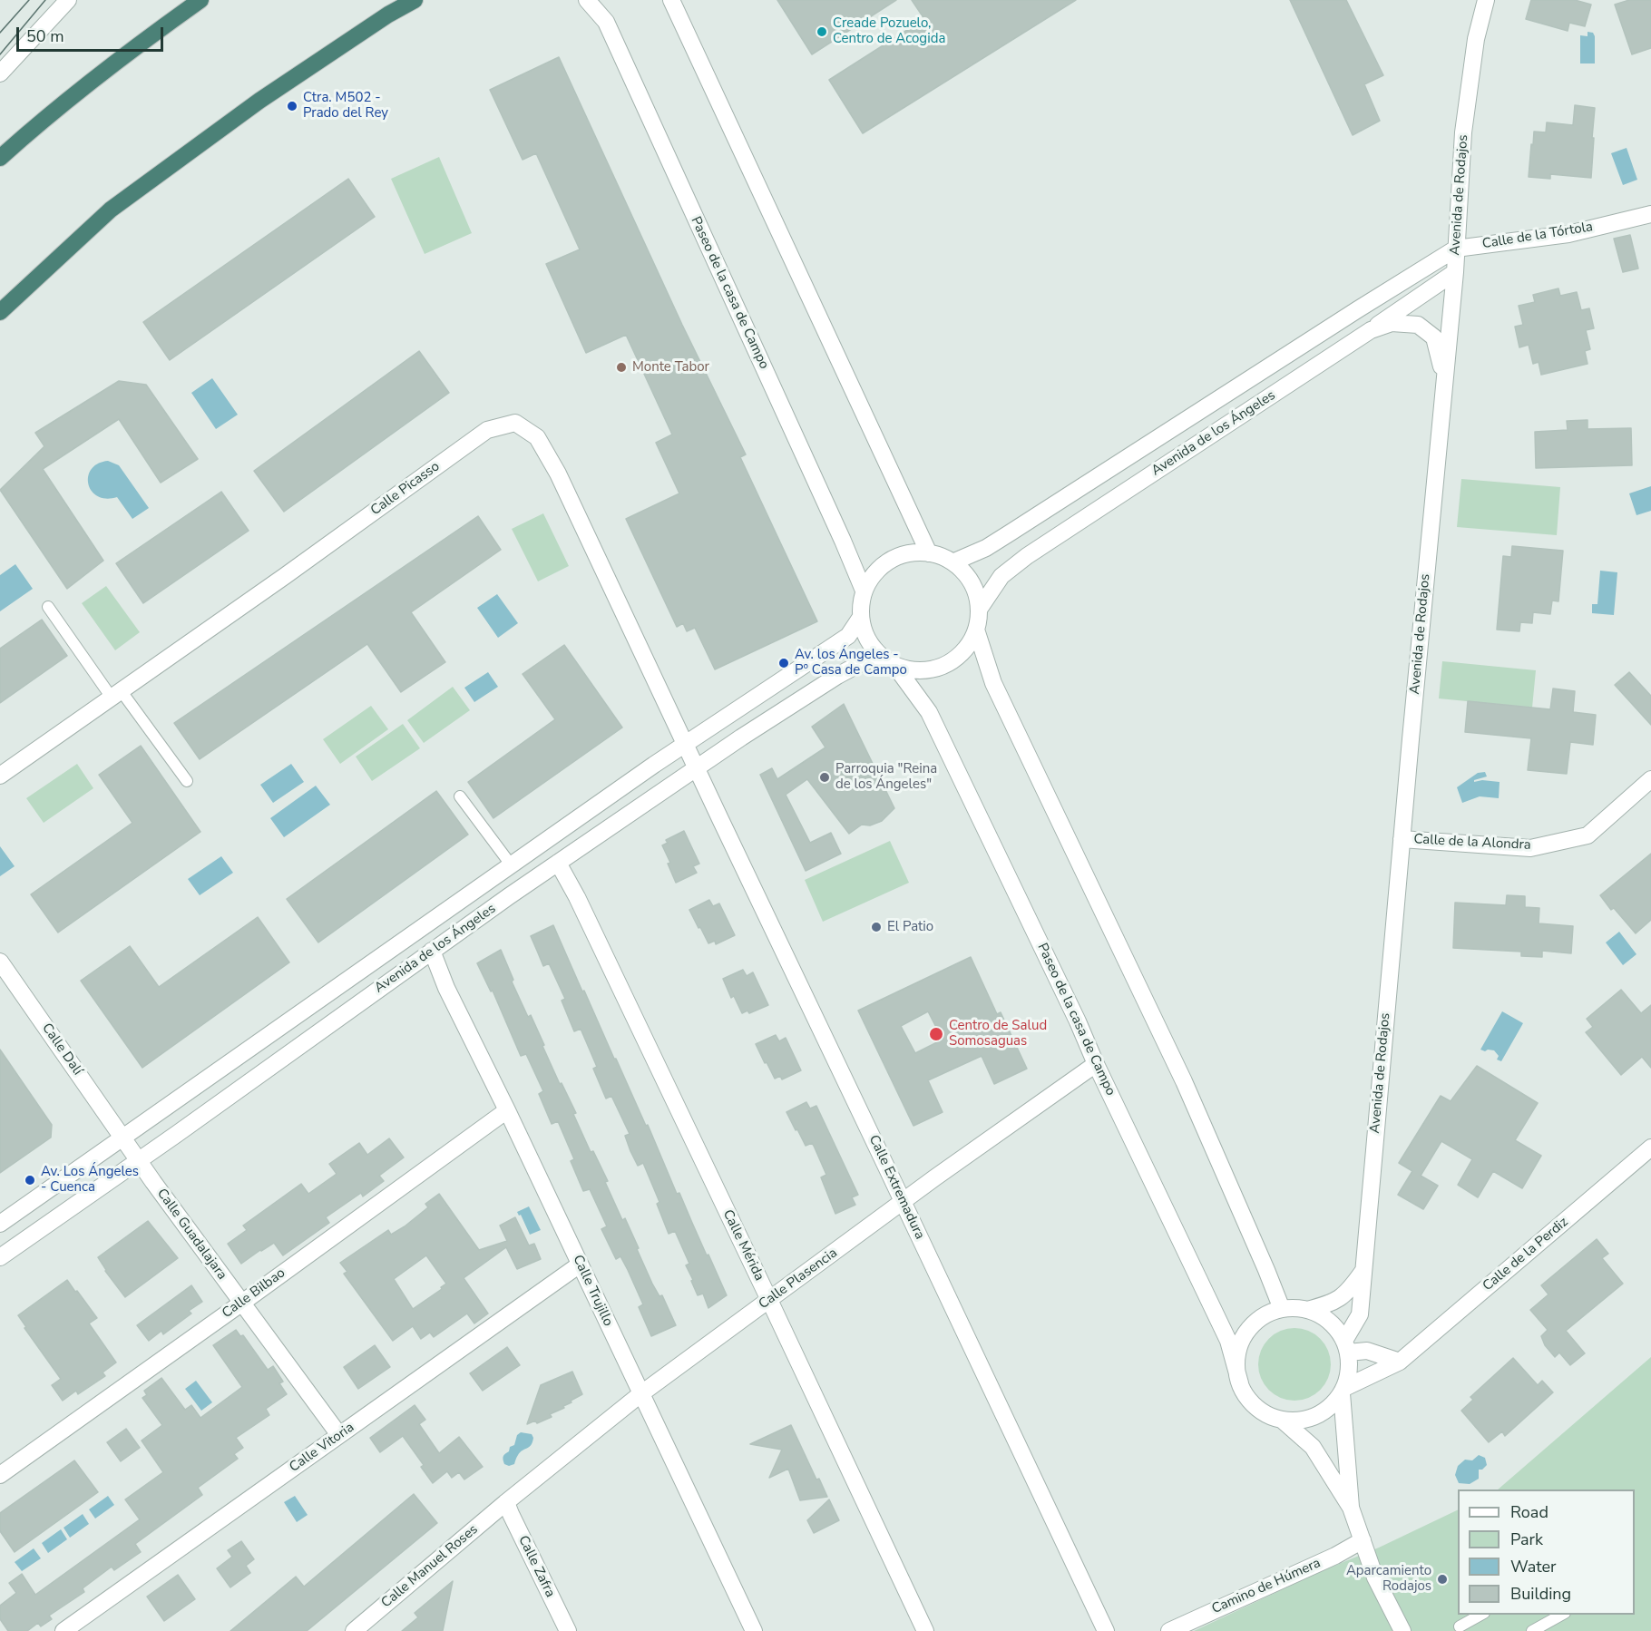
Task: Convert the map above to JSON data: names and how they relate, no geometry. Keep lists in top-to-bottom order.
{
  "streets": {
    "street": [
      "Avenida de Rodajos",
      "Calle de la Tórtola",
      "Paseo de la casa de Campo",
      "Avenida de los Ángeles",
      "Calle Picasso",
      "Calle de la Alondra",
      "Calle Dalí",
      "Calle Extremadura",
      "Calle Guadalajara",
      "Calle Mérida",
      "Calle de la Perdiz",
      "Calle Plasencia",
      "Calle Trujillo",
      "Calle Bilbao",
      "Calle Vitoria",
      "Calle Manuel Roses",
      "Calle Zafra",
      "Camino de Húmera"
    ]
  },
  "crossings": [
    ["Avenida de Rodajos", "Calle de la Tórtola"],
    ["Avenida de Rodajos", "Paseo de la casa de Campo"],
    ["Avenida de Rodajos", "Avenida de los Ángeles"],
    ["Avenida de Rodajos", "Calle de la Alondra"],
    ["Avenida de Rodajos", "Calle de la Perdiz"],
    ["Calle de la Tórtola", "Avenida de los Ángeles"],
    ["Paseo de la casa de Campo", "Avenida de los Ángeles"],
    ["Paseo de la casa de Campo", "Calle de la Perdiz"],
    ["Paseo de la casa de Campo", "Calle Plasencia"],
    ["Avenida de los Ángeles", "Calle Picasso"],
    ["Avenida de los Ángeles", "Calle Dalí"],
    ["Avenida de los Ángeles", "Calle Extremadura"],
    ["Avenida de los Ángeles", "Calle Guadalajara"],
    ["Avenida de los Ángeles", "Calle Mérida"],
    ["Avenida de los Ángeles", "Calle Trujillo"],
    ["Calle Picasso", "Calle Extremadura"],
    ["Calle Dalí", "Calle Guadalajara"],
    ["Calle Extremadura", "Calle Plasencia"],
    ["Calle Guadalajara", "Calle Bilbao"],
    ["Calle Guadalajara", "Calle Vitoria"],
    ["Calle Mérida", "Calle Plasencia"],
    ["Calle Plasencia", "Calle Trujillo"],
    ["Calle Plasencia", "Calle Manuel Roses"],
    ["Calle Plasencia", "Calle Zafra"],
    ["Calle Trujillo", "Calle Bilbao"],
    ["Calle Trujillo", "Calle Vitoria"],
    ["Calle Manuel Roses", "Calle Zafra"]
  ],
  "places": [
    "Creade Pozuelo, Centro de Acogida",
    "Ctra. M502 - Prado del Rey",
    "Monte Tabor",
    "Av. los Ángeles - Pº Casa de Campo",
    "Parroquia \"Reina de los Ángeles\"",
    "El Patio",
    "Centro de Salud Somosaguas",
    "Av. Los Ángeles - Cuenca",
    "Aparcamiento Rodajos"
  ],
  "legend": [
    "Road",
    "Park",
    "Water",
    "Building"
  ],
  "scale_bar": "50 m"
}
